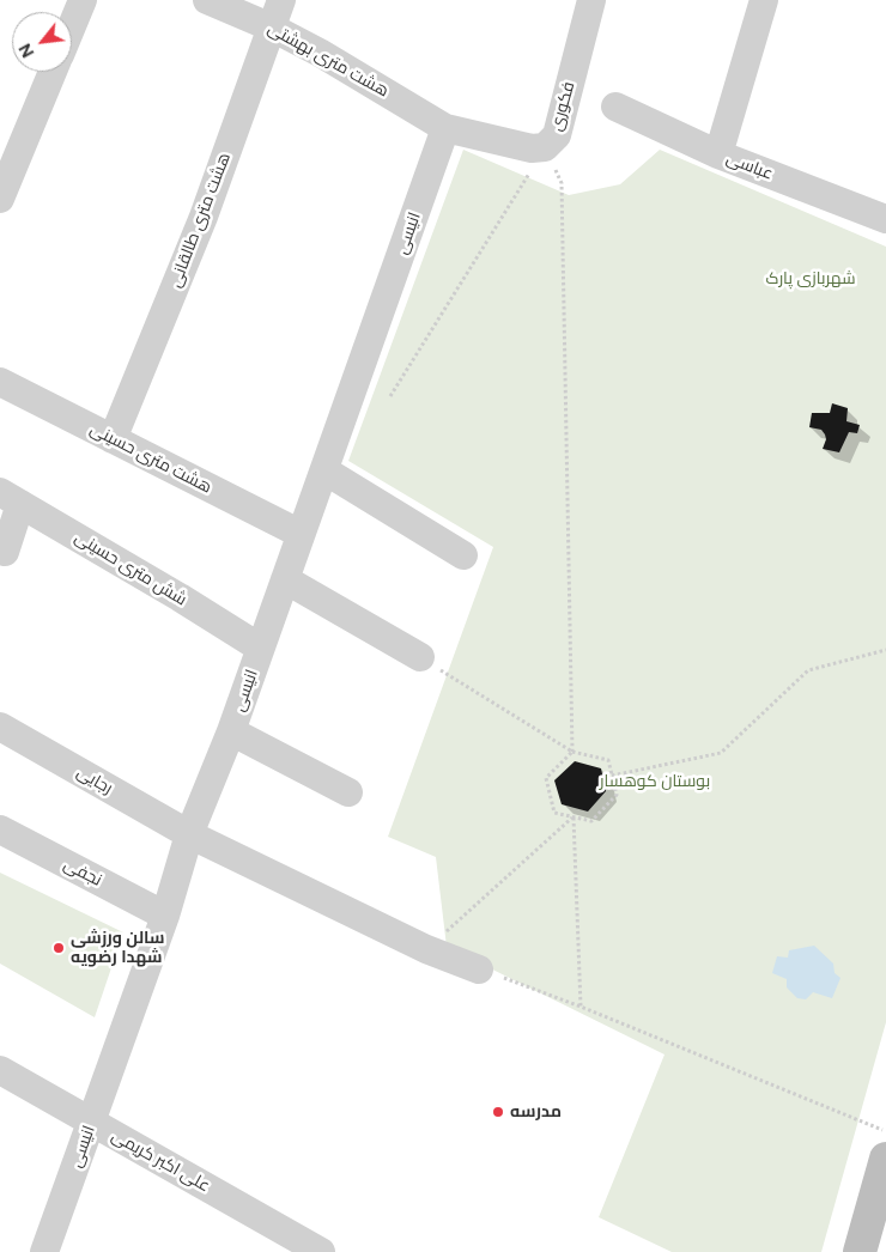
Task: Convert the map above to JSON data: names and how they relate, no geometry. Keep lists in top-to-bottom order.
{
  "streets": {
    "street": [
      "هشت متری بهشتی",
      "فکوری",
      "عباسی",
      "هشت متری طالقانی",
      "انیسی",
      "هشت متری حسینی",
      "شش متری حسینی",
      "رجایی",
      "نجفی",
      "علی اکبر کریمی"
    ]
  },
  "crossings": [
    ["هشت متری بهشتی", "فکوری"],
    ["هشت متری بهشتی", "هشت متری طالقانی"],
    ["هشت متری بهشتی", "انیسی"],
    ["فکوری", "انیسی"],
    ["هشت متری طالقانی", "هشت متری حسینی"],
    ["انیسی", "هشت متری حسینی"],
    ["انیسی", "شش متری حسینی"],
    ["انیسی", "رجایی"],
    ["انیسی", "نجفی"],
    ["انیسی", "علی اکبر کریمی"]
  ],
  "parks": ["شهربازی پارک", "بوستان کوهسار"],
  "places": ["سالن ورزشی شهدا رضویه", "مدرسه"],
  "north": "bottom left"
}
